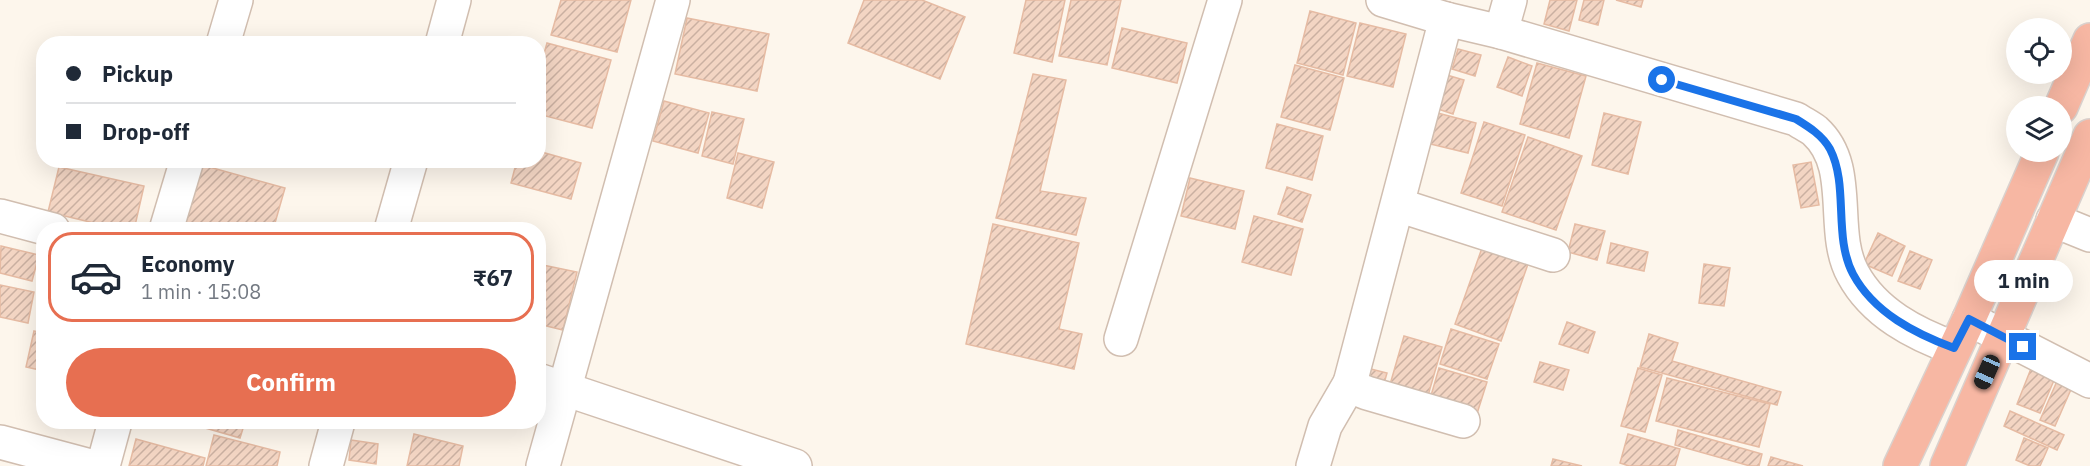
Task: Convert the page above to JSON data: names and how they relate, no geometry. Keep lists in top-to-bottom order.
{
  "page": {
    "banner": ["Pickup", "Drop-off"],
    "list": [
      {
        "name": "Economy",
        "note": "1 min · 15:08",
        "value": "₹67"
      }
    ],
    "bubble": "1 min",
    "buttons": "Confirm"
  }
}
